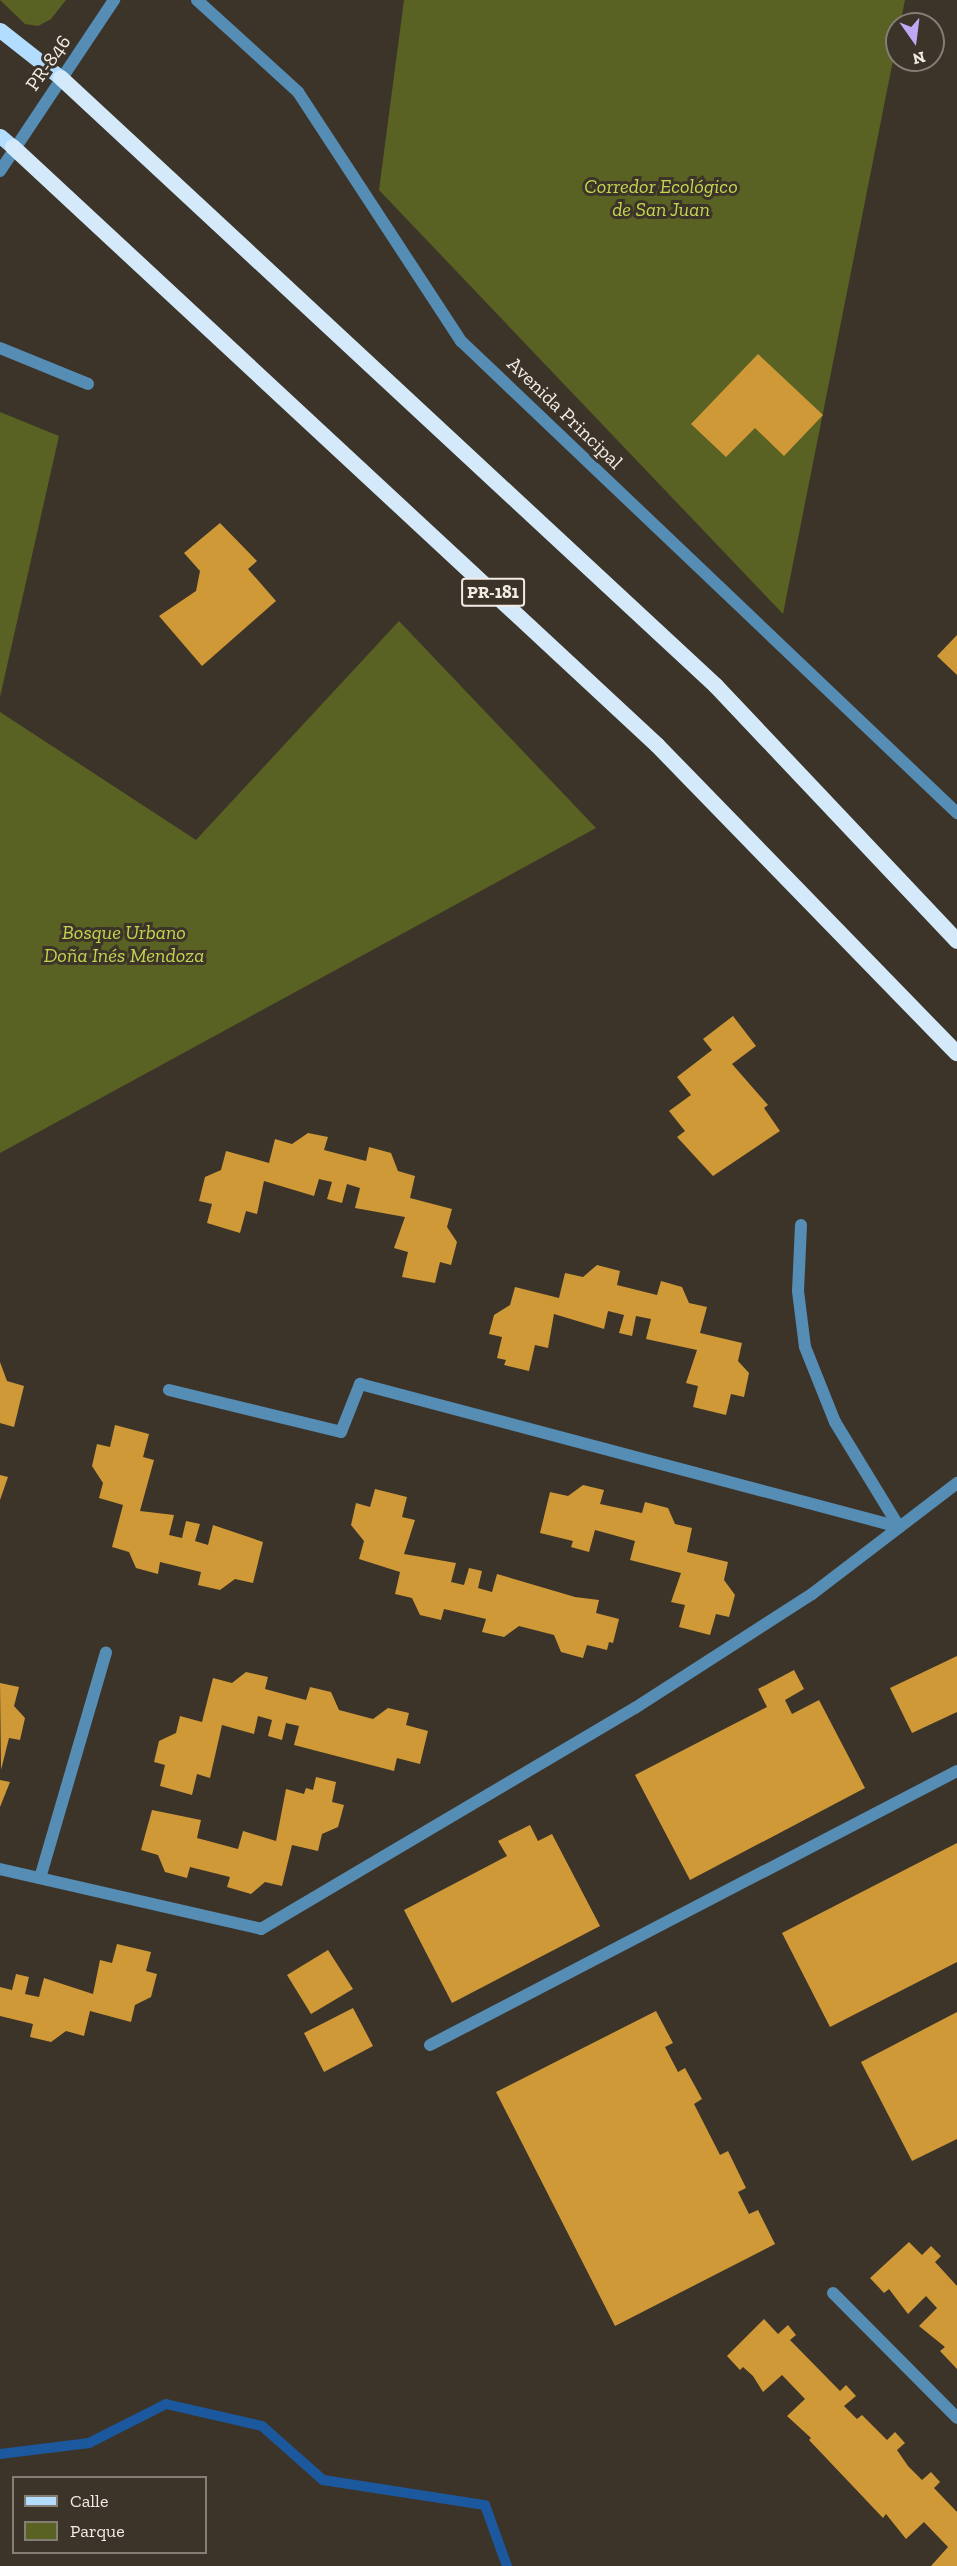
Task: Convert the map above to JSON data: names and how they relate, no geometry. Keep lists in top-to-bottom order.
{
  "streets": {
    "highway": ["PR-181"],
    "street": ["PR-846", "Avenida Principal"]
  },
  "crossings": [
    ["PR-846", "PR-181"]
  ],
  "parks": ["Corredor Ecológico de San Juan", "Bosque Urbano Doña Inés Mendoza"],
  "legend": ["Calle", "Parque"],
  "north": "bottom"
}
